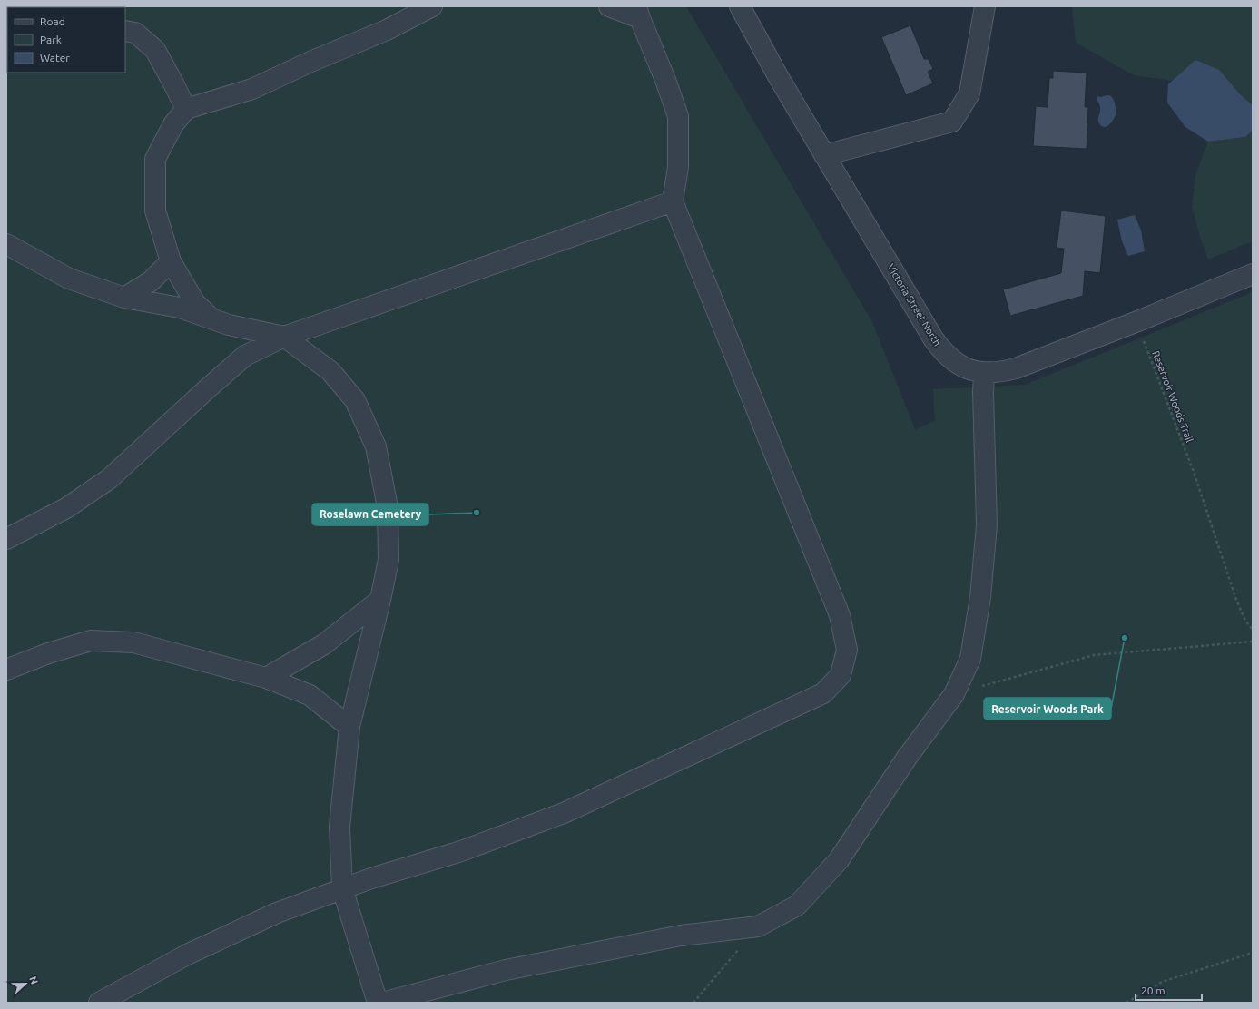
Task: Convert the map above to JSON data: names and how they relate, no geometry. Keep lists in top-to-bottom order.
{
  "streets": {
    "street": ["Victoria Street North"],
    "path": ["Reservoir Woods Trail"]
  },
  "places": ["Roselawn Cemetery", "Reservoir Woods Park"],
  "legend": ["Road", "Park", "Water"],
  "scale_bar": "20 m",
  "north": "right"
}
